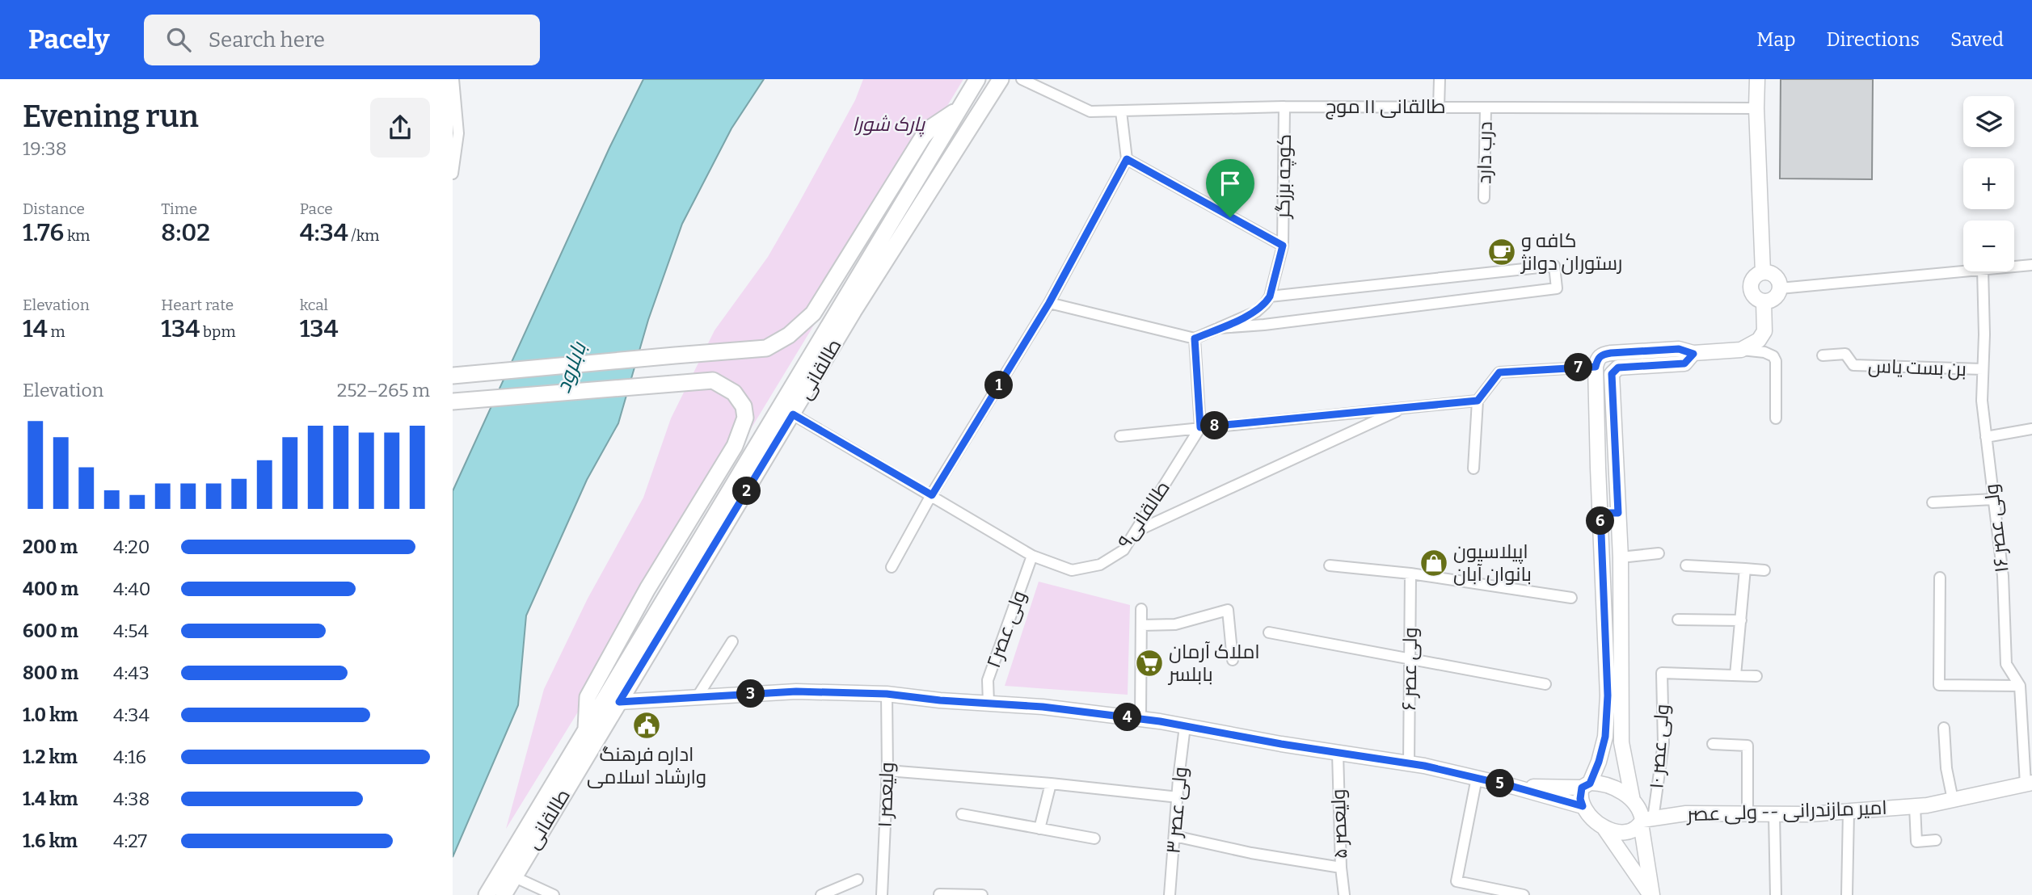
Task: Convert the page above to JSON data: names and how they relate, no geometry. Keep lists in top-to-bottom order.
{
  "streets": {
    "main road": ["طالقانی"],
    "street": [
      "طالقانی ۱۱ موج",
      "درب دارد",
      "کوچه برزگر",
      "بن بست یاس",
      "طالقانی۹",
      "ولی عصر ۱۶",
      "ولی عصر۲",
      "ولی عصر ۶",
      "ولی عصر ۱۰",
      "ولیعصر ۱",
      "ولی عصر ۳",
      "امیر مازندرانی -- ولی عصر",
      "ولیعصر ۵"
    ]
  },
  "crossings": [
    ["طالقانی ۱۱ موج", "درب دارد"],
    ["طالقانی ۱۱ موج", "کوچه برزگر"],
    ["بن بست یاس", "ولی عصر ۱۶"],
    ["طالقانی", "طالقانی۹"],
    ["طالقانی۹", "ولی عصر۲"],
    ["ولی عصر ۱۶", "امیر مازندرانی -- ولی عصر"],
    ["ولی عصر ۱۰", "امیر مازندرانی -- ولی عصر"]
  ],
  "water": ["بابلرود"],
  "parks": ["پارک شورا"],
  "places": {
    "cafe": ["کافه و رستوران دوانژ"],
    "shop": ["اپیلاسیون بانوان آبان"],
    "supermarket": ["املاک آرمان بابلسر"],
    "public building": ["اداره فرهنگ وارشاد اسلامی"]
  },
  "page": {
    "header": "Pacely",
    "search": "Search here",
    "nav": ["Map", "Directions", "Saved"],
    "heading": ["Evening run", "19:38"],
    "map_buttons": ["+", "−"],
    "stats": [
      ["Distance", "1.76 km"],
      ["Time", "8:02"],
      ["Pace", "4:34 /km"],
      ["Elevation", "14 m"],
      ["Heart rate", "134 bpm"],
      ["kcal", "134"]
    ],
    "pins": [
      "7",
      "1",
      "8",
      "2",
      "6",
      "3",
      "4",
      "5"
    ],
    "chart": ["Elevation", "252–265 m"],
    "list": [
      {
        "name": "200 m",
        "note": "4:20"
      },
      {
        "name": "400 m",
        "note": "4:40"
      },
      {
        "name": "600 m",
        "note": "4:54"
      },
      {
        "name": "800 m",
        "note": "4:43"
      },
      {
        "name": "1.0 km",
        "note": "4:34"
      },
      {
        "name": "1.2 km",
        "note": "4:16"
      },
      {
        "name": "1.4 km",
        "note": "4:38"
      },
      {
        "name": "1.6 km",
        "note": "4:27"
      }
    ]
  }
}
